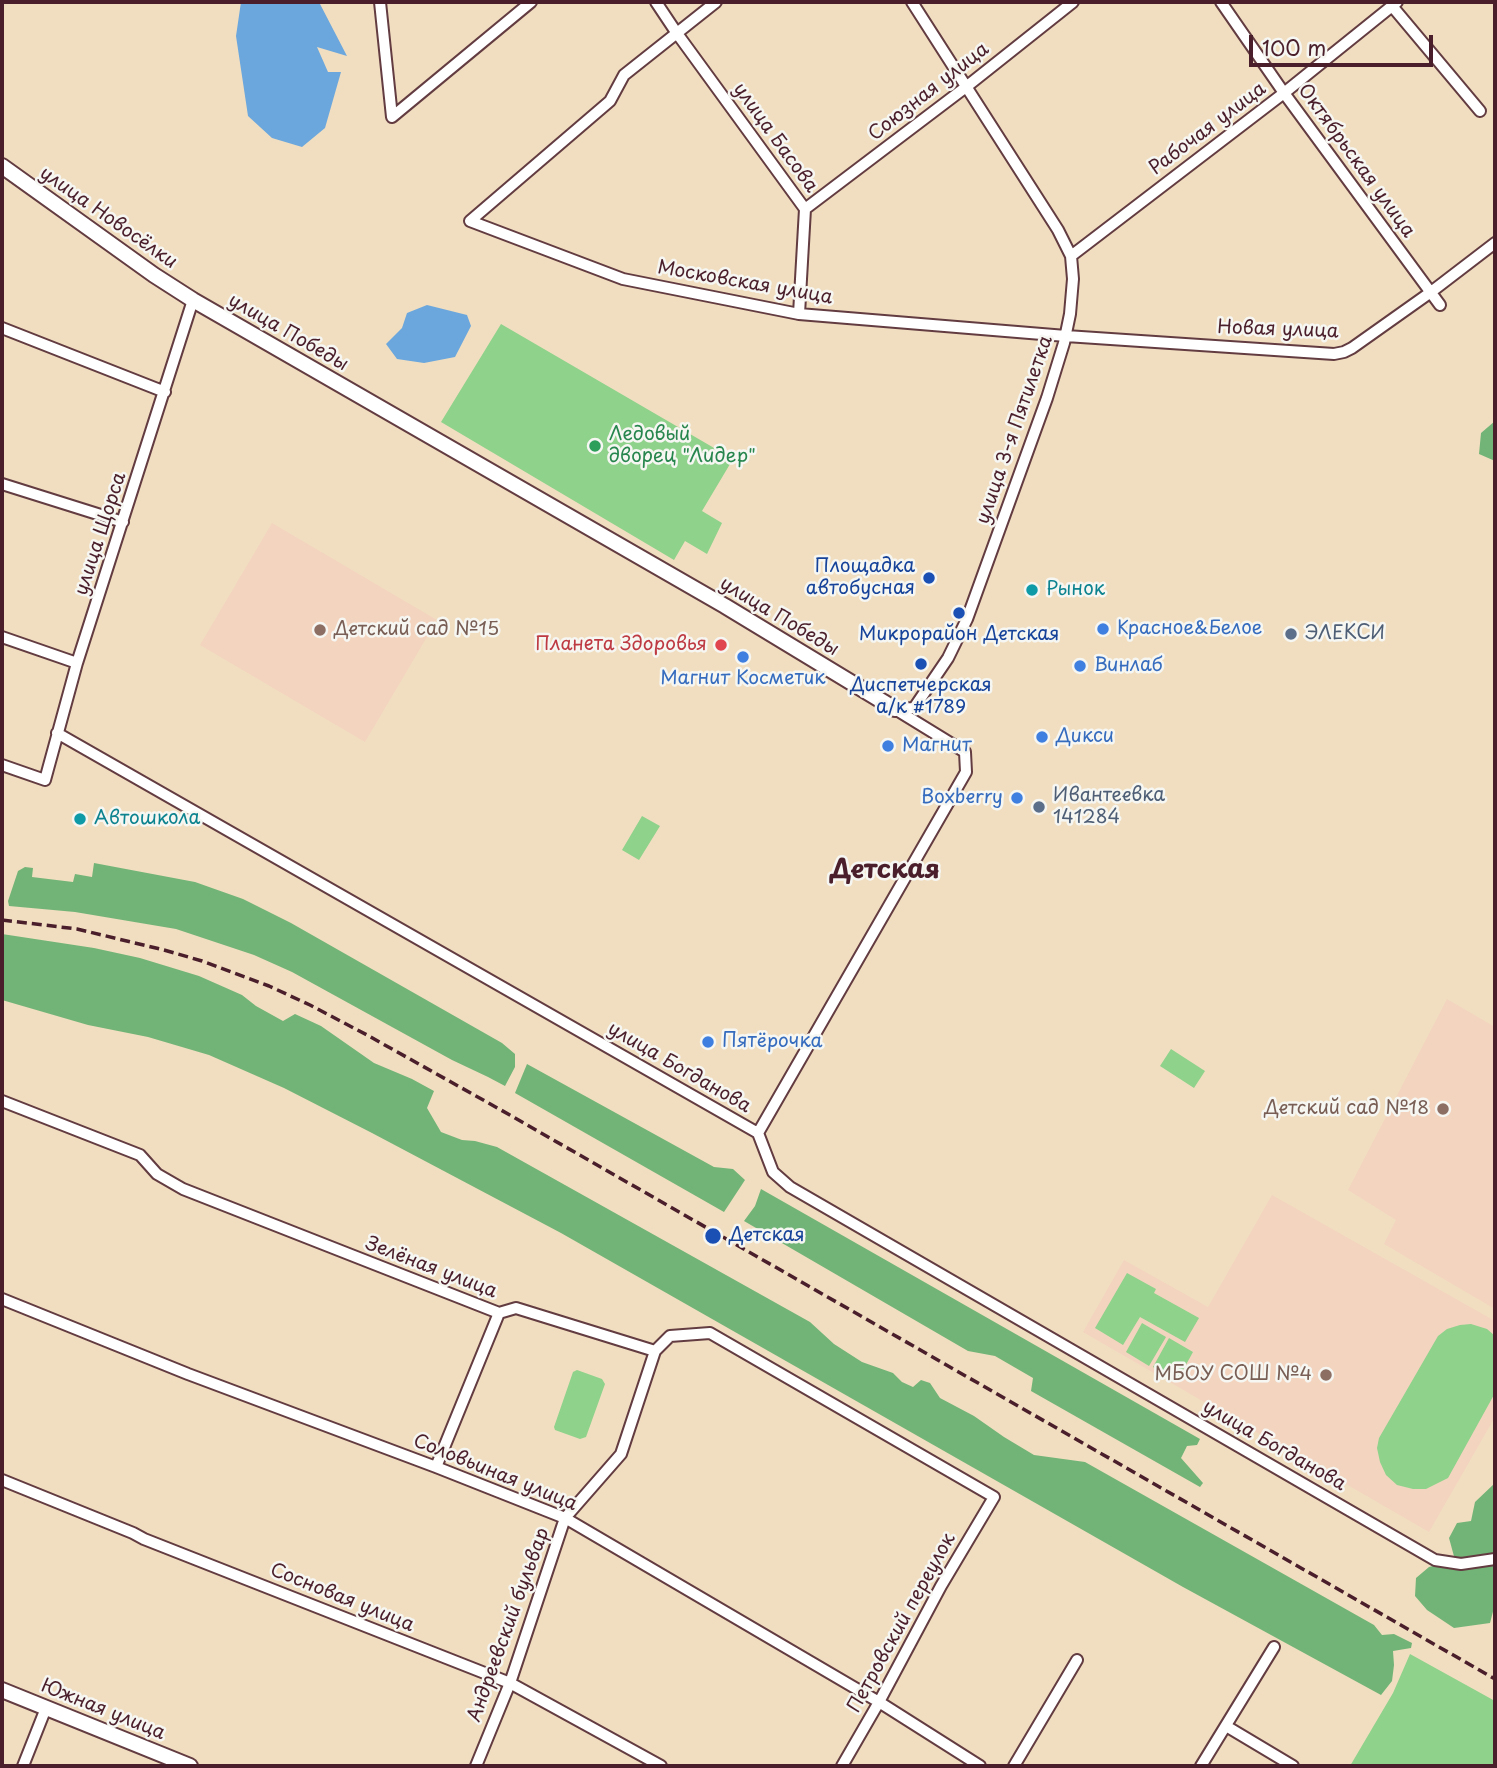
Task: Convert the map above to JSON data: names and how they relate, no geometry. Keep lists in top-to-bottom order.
{
  "streets": {
    "street": [
      "Союзная улица",
      "Рабочая улица",
      "улица Басова",
      "Октябрьская улица",
      "улица Новосёлки",
      "Московская улица",
      "Новая улица",
      "улица Победы",
      "улица 3-я Пятилетка",
      "улица Щорса",
      "улица Богданова",
      "Зелёная улица",
      "Соловьиная улица",
      "Сосновая улица",
      "Петровский переулок",
      "Андреевский бульвар",
      "Южная улица"
    ]
  },
  "crossings": [
    ["Союзная улица", "улица Басова"],
    ["Союзная улица", "улица 3-я Пятилетка"],
    ["Рабочая улица", "Октябрьская улица"],
    ["Рабочая улица", "улица 3-я Пятилетка"],
    ["улица Басова", "Московская улица"],
    ["Октябрьская улица", "Новая улица"],
    ["улица Новосёлки", "улица Победы"],
    ["улица Новосёлки", "улица Щорса"],
    ["Московская улица", "Новая улица"],
    ["Московская улица", "улица 3-я Пятилетка"],
    ["Новая улица", "улица 3-я Пятилетка"],
    ["улица Победы", "улица 3-я Пятилетка"],
    ["улица Победы", "улица Щорса"],
    ["улица Победы", "улица Богданова"],
    ["улица Щорса", "улица Богданова"],
    ["Зелёная улица", "Петровский переулок"],
    ["Зелёная улица", "Андреевский бульвар"],
    ["Соловьиная улица", "Петровский переулок"],
    ["Соловьиная улица", "Андреевский бульвар"],
    ["Сосновая улица", "Андреевский бульвар"],
    ["Петровский переулок", "Андреевский бульвар"]
  ],
  "districts": ["Детская"],
  "places": [
    "Ледовый дворец \"Лидер\"",
    "Площадка автобусная",
    "Рынок",
    "Микрорайон Детская",
    "Красное&Белое",
    "Детский сад №15",
    "ЭЛЕКСИ",
    "Планета Здоровья",
    "Магнит Косметик",
    "Диспетчерская а/к #1789",
    "Винлаб",
    "Дикси",
    "Магнит",
    "Boxberry",
    "Ивантеевка 141284",
    "Автошкола",
    "Пятёрочка",
    "Детский сад №18",
    "Детская",
    "МБОУ СОШ №4"
  ],
  "scale_bar": "100 m"
}
